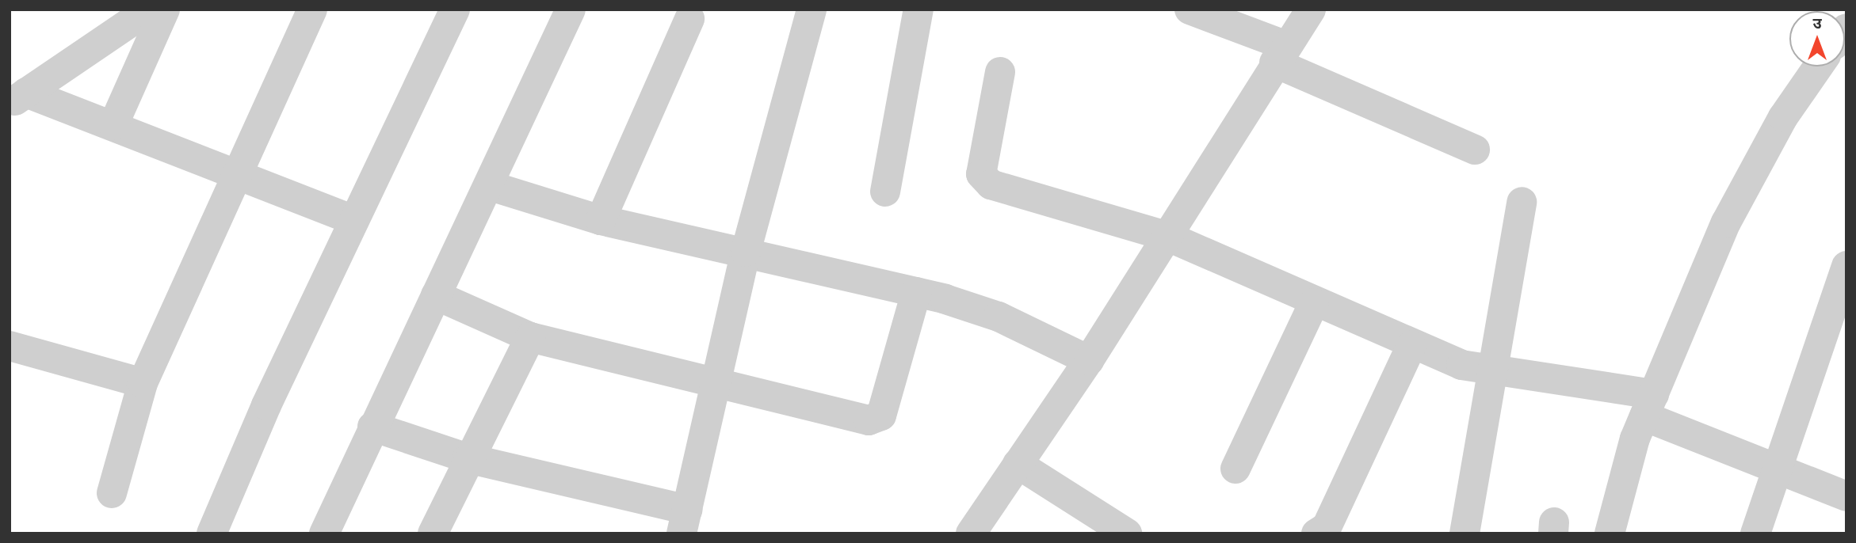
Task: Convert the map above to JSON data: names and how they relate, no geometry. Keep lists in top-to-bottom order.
{
  "north": "top"
}
